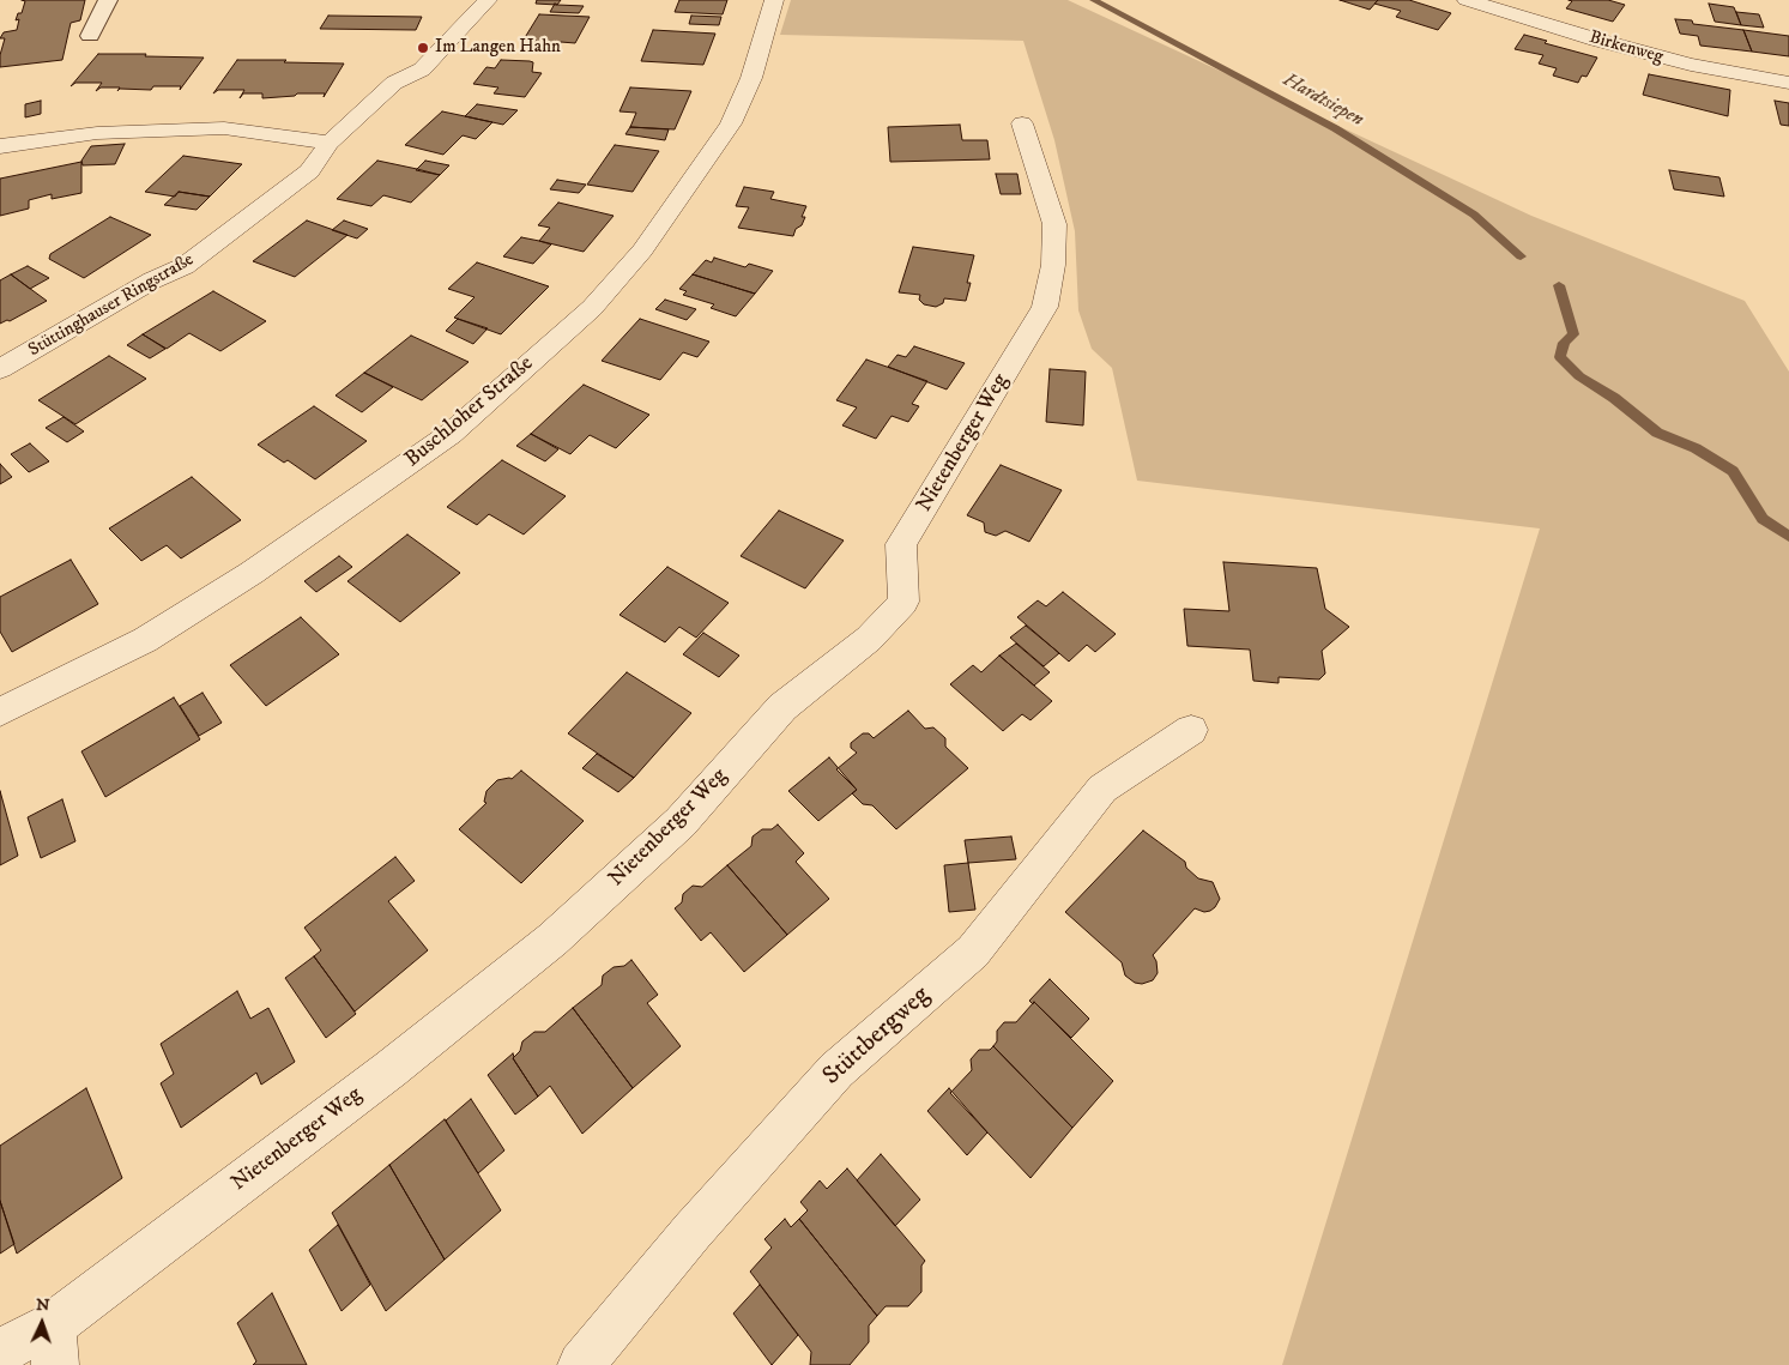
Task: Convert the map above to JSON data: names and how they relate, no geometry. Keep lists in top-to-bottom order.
{
  "streets": {
    "street": [
      "Birkenweg",
      "Stüttinghauser Ringstraße",
      "Buschloher Straße",
      "Nietenberger Weg",
      "Stüttbergweg"
    ]
  },
  "water": ["Hardtsiepen"],
  "places": ["Im Langen Hahn"],
  "north": "top"
}
